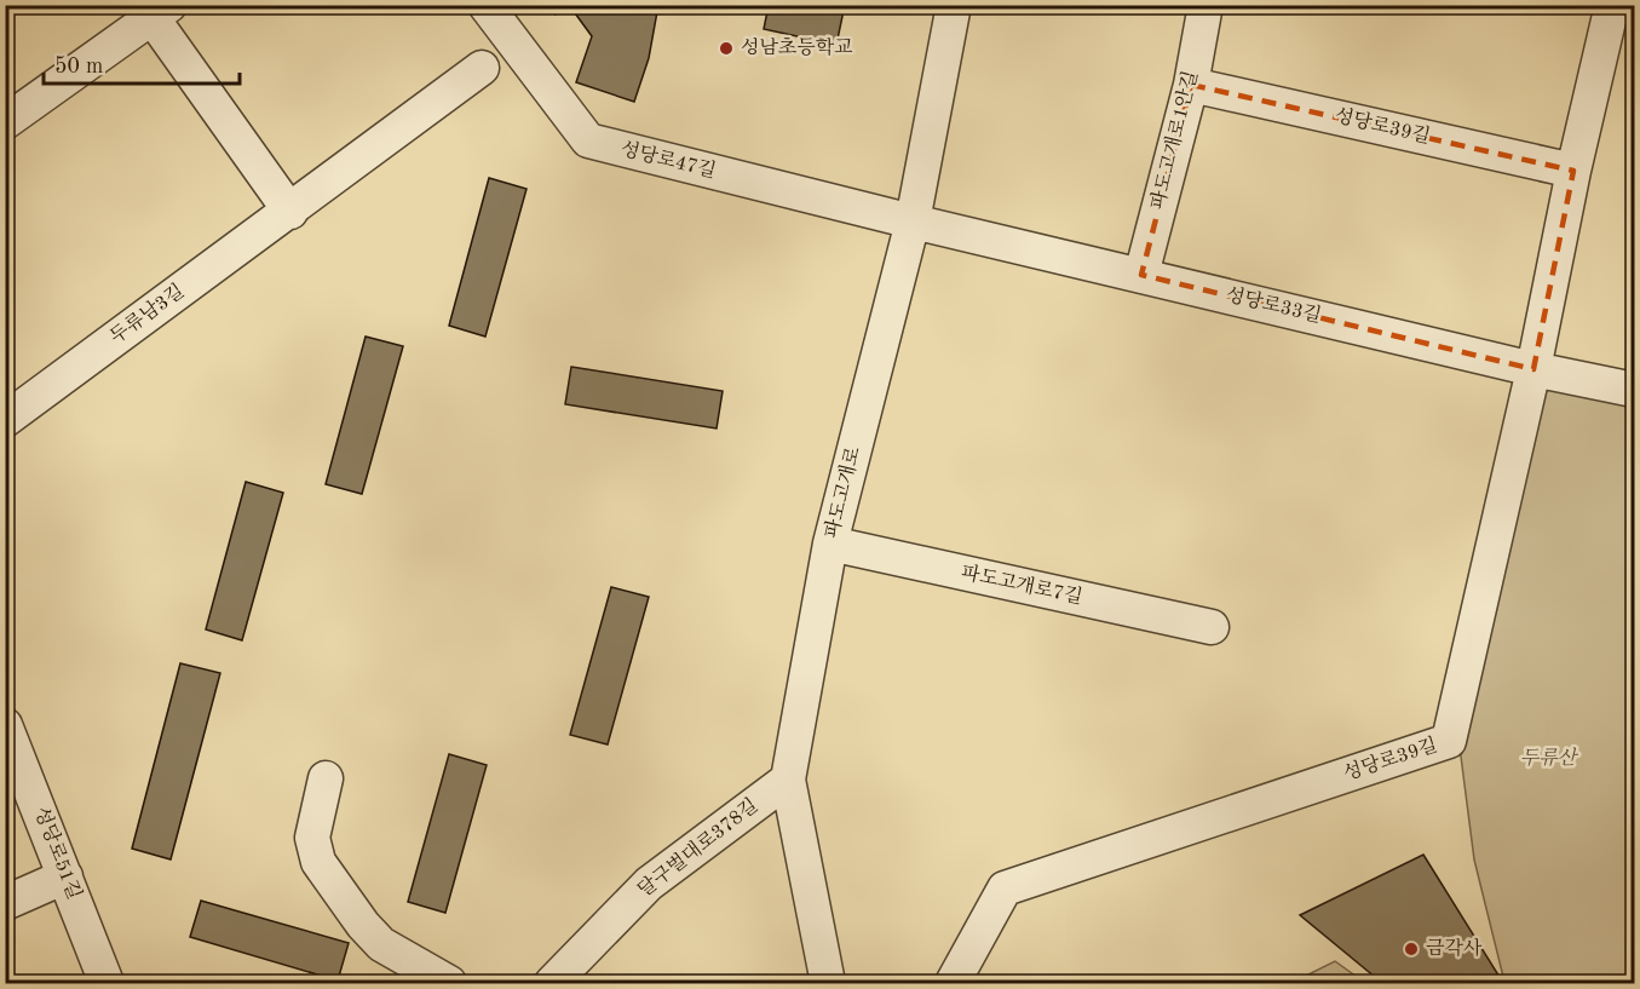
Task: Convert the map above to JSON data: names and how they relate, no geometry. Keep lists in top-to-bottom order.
{
  "streets": {
    "street": [
      "성당로39길",
      "파도고개로1안길",
      "성당로47길",
      "성당로33길",
      "두류남3길",
      "파도고개로",
      "파도고개로7길",
      "달구벌대로378길",
      "성당로51길"
    ]
  },
  "crossings": [
    ["성당로39길", "파도고개로1안길"],
    ["성당로39길", "성당로33길"],
    ["파도고개로1안길", "성당로33길"],
    ["성당로47길", "성당로33길"],
    ["성당로47길", "파도고개로"],
    ["성당로33길", "파도고개로"],
    ["파도고개로", "파도고개로7길"],
    ["파도고개로", "달구벌대로378길"]
  ],
  "parks": ["두류산"],
  "places": ["성남초등학교", "금각사"],
  "scale_bar": "50 m"
}
